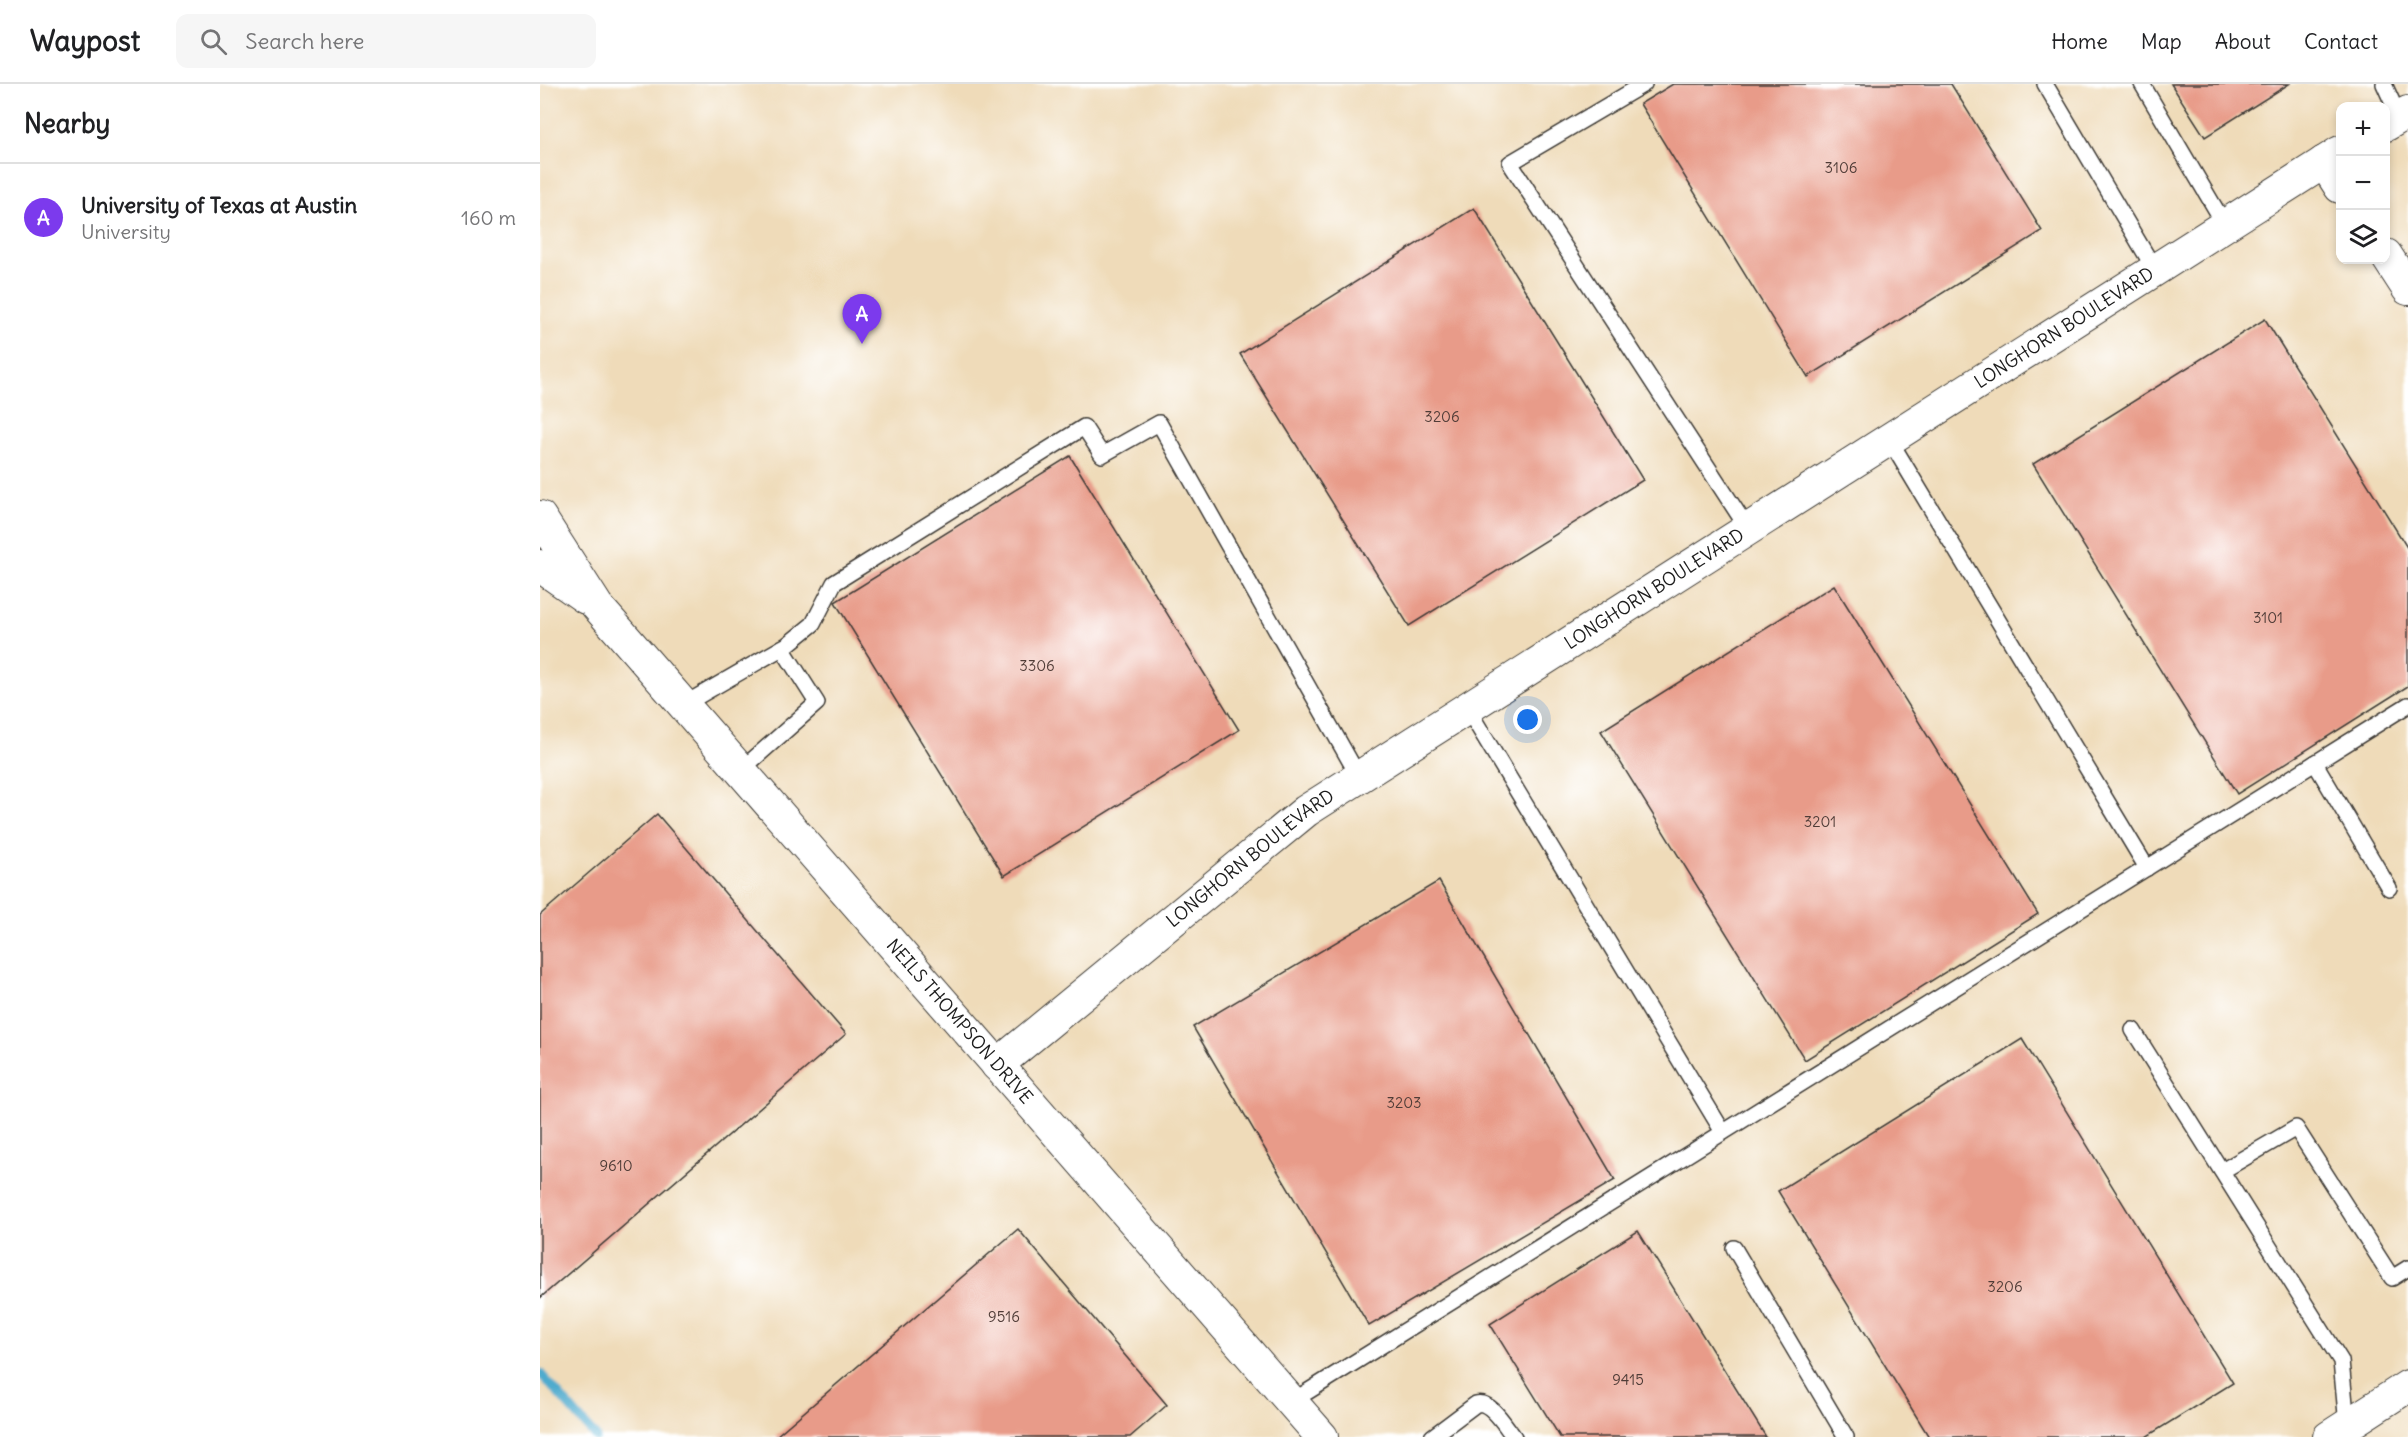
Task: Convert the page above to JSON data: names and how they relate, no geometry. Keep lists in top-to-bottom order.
{
  "streets": {
    "street": ["LONGHORN BOULEVARD", "NEILS THOMPSON DRIVE"]
  },
  "crossings": [
    ["LONGHORN BOULEVARD", "NEILS THOMPSON DRIVE"]
  ],
  "house_numbers": [
    "3106",
    "3206",
    "3101",
    "3306",
    "3201",
    "3203",
    "9610",
    "3206",
    "9516",
    "9415"
  ],
  "page": {
    "header": "Waypost",
    "search": "Search here",
    "nav": [
      "Home",
      "Map",
      "About",
      "Contact"
    ],
    "heading": "Nearby",
    "map_buttons": ["+", "−"],
    "list": [
      {
        "mark": "A",
        "name": "University of Texas at Austin",
        "note": "University",
        "value": "160 m"
      }
    ],
    "pins": "A"
  }
}
